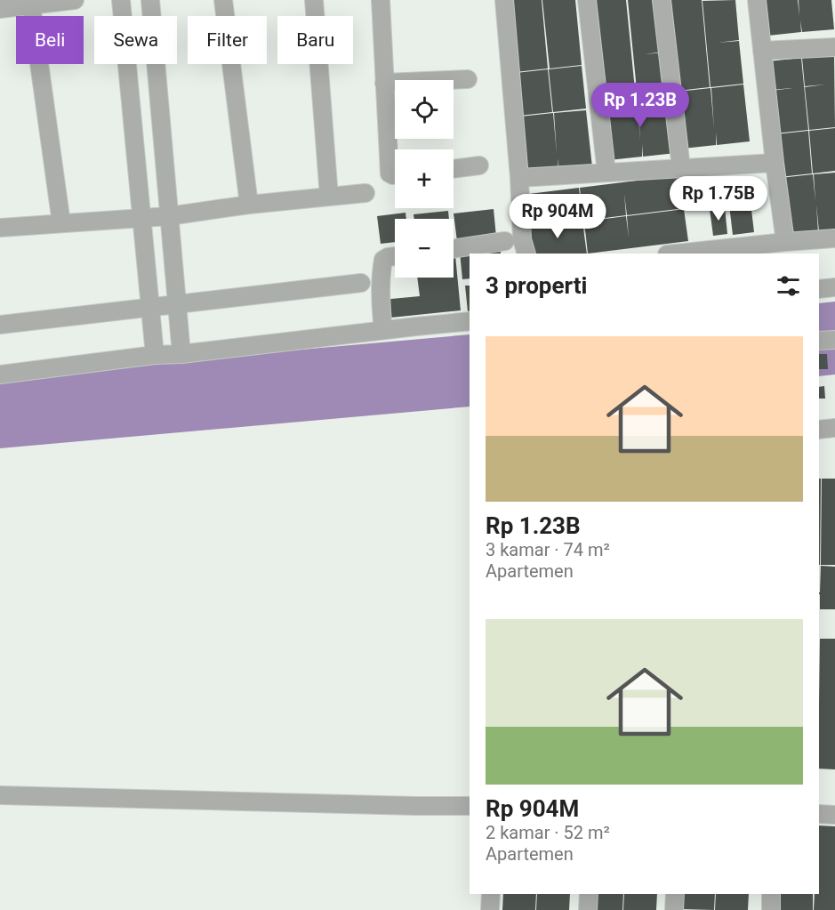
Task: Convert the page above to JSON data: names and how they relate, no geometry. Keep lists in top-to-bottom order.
{
  "page": {
    "chip": [
      "Beli",
      "Sewa",
      "Filter",
      "Baru"
    ],
    "map_buttons": ["+", "−"],
    "price": ["Rp 1.23B", "Rp 1.75B", "Rp 904M"],
    "heading": "3 properti",
    "list": [
      {
        "name": "Rp 1.23B",
        "note": "3 kamar · 74 m² · Apartemen"
      },
      {
        "name": "Rp 904M",
        "note": "2 kamar · 52 m² · Apartemen"
      }
    ]
  }
}
